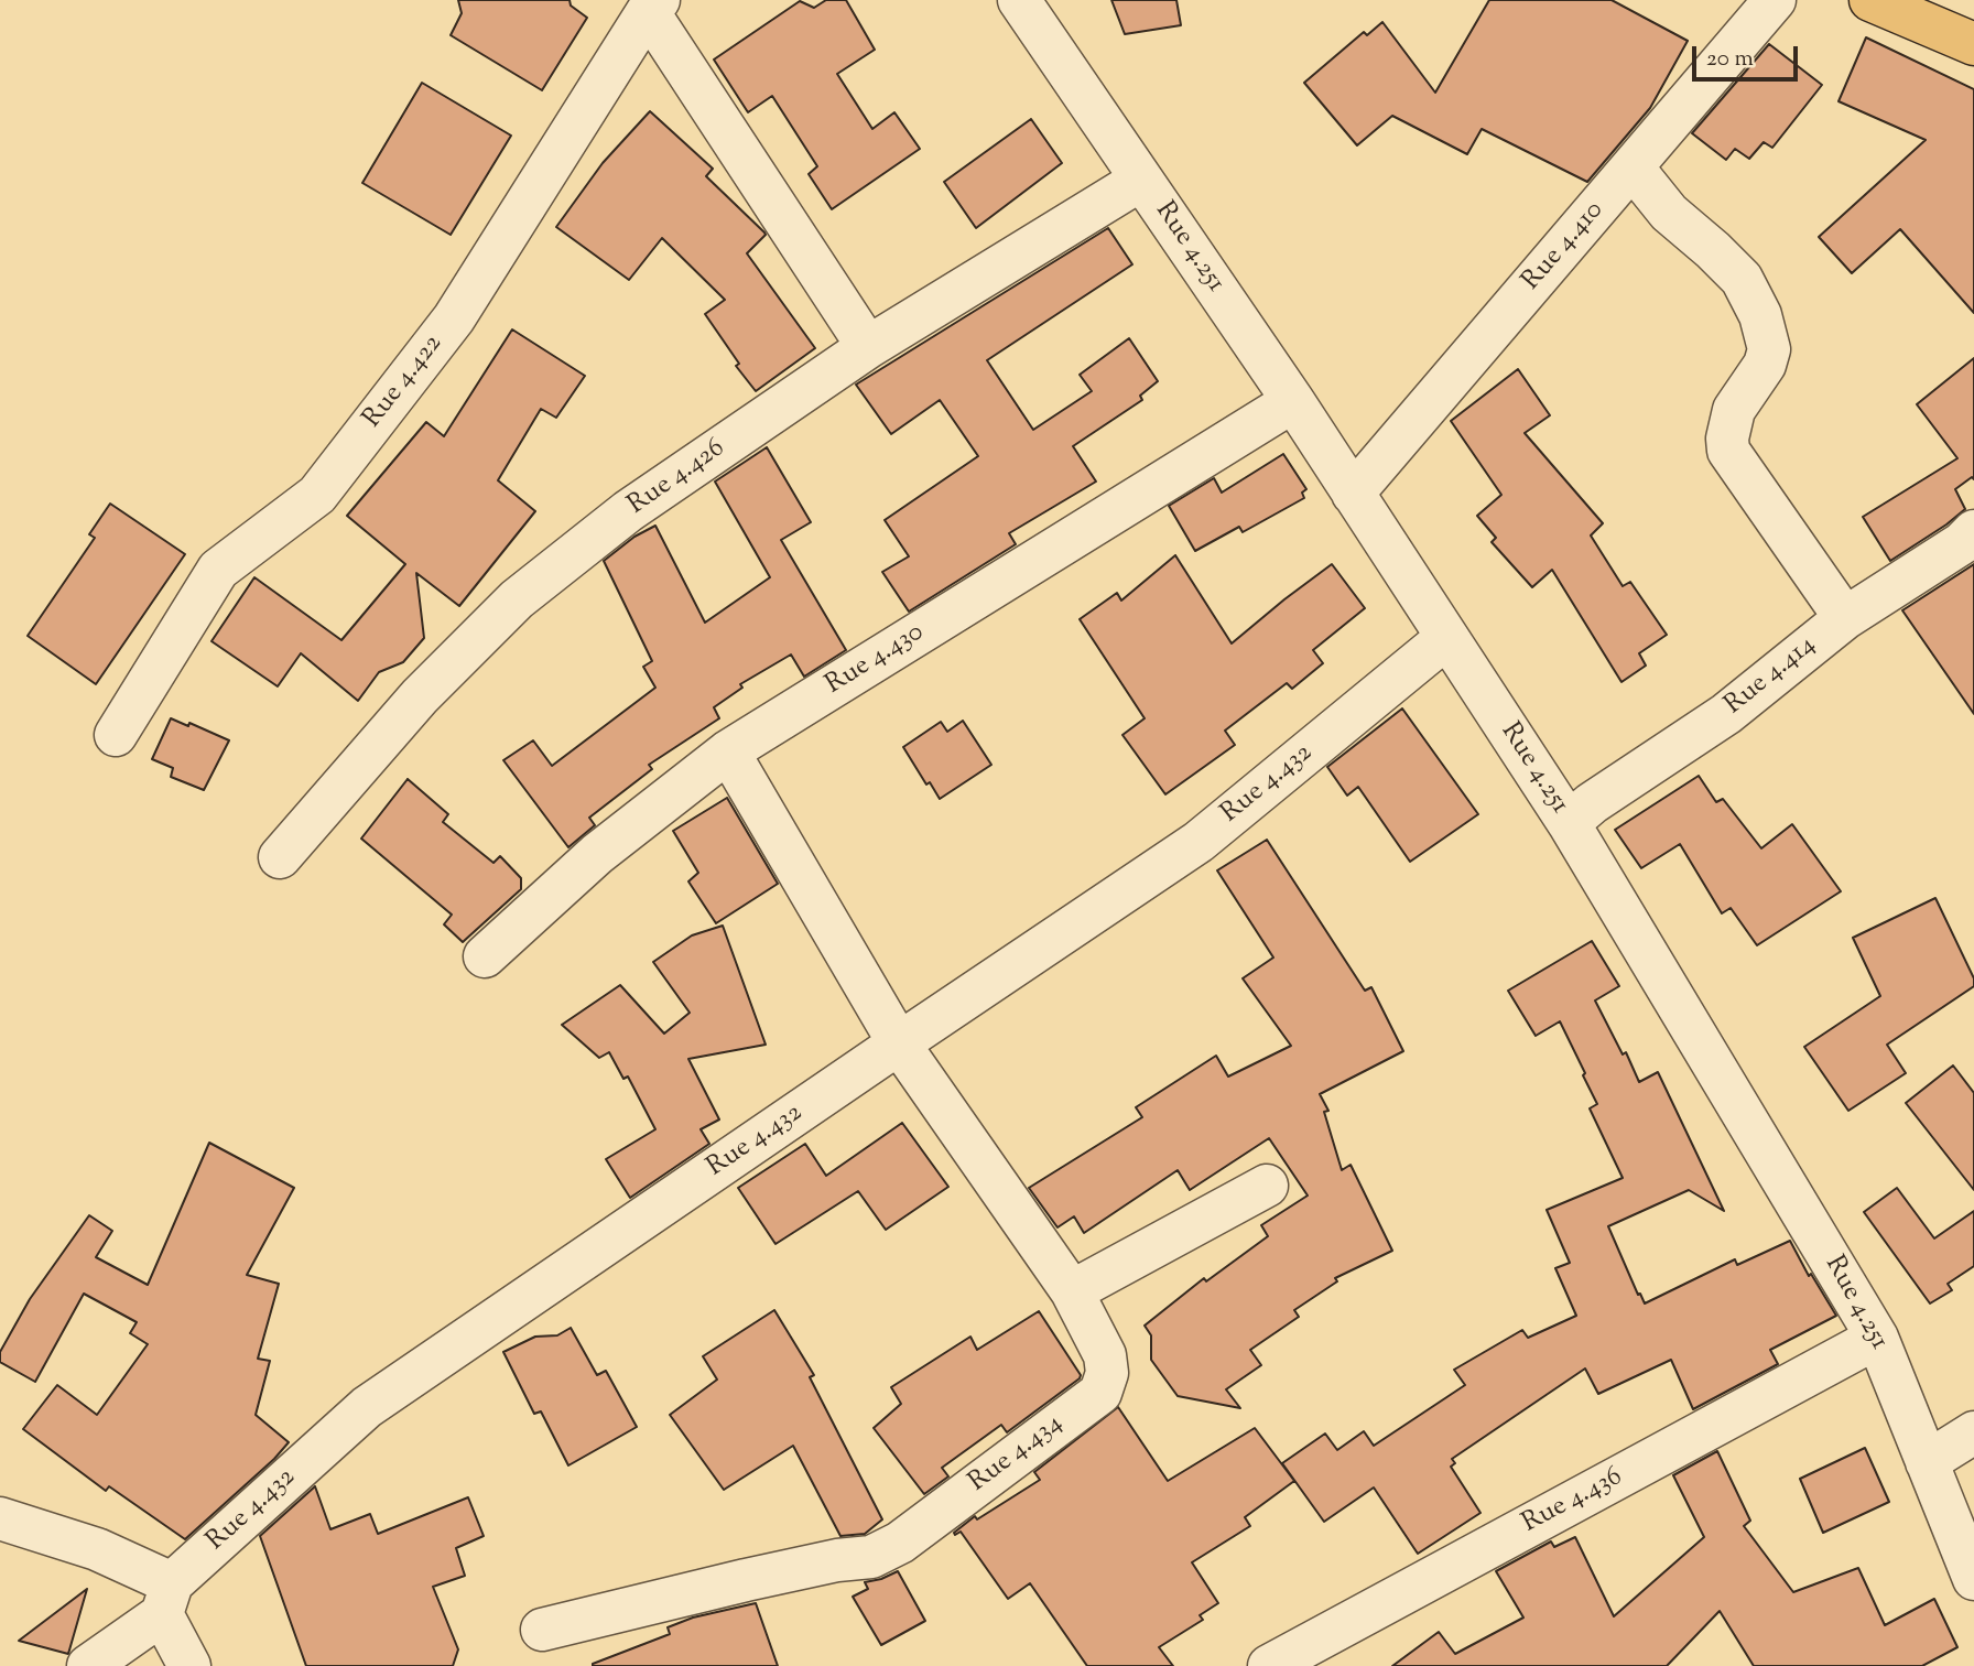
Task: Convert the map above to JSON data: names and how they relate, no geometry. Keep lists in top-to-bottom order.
{
  "streets": {
    "street": [
      "Rue 4.410",
      "Rue 4.251",
      "Rue 4.422",
      "Rue 4.426",
      "Rue 4.430",
      "Rue 4.414",
      "Rue 4.432",
      "Rue 4.434",
      "Rue 4.436"
    ]
  },
  "crossings": [
    ["Rue 4.410", "Rue 4.251"],
    ["Rue 4.251", "Rue 4.426"],
    ["Rue 4.251", "Rue 4.430"],
    ["Rue 4.251", "Rue 4.414"],
    ["Rue 4.251", "Rue 4.432"],
    ["Rue 4.251", "Rue 4.436"],
    ["Rue 4.430", "Rue 4.434"],
    ["Rue 4.432", "Rue 4.434"]
  ],
  "scale_bar": "20 m"
}
